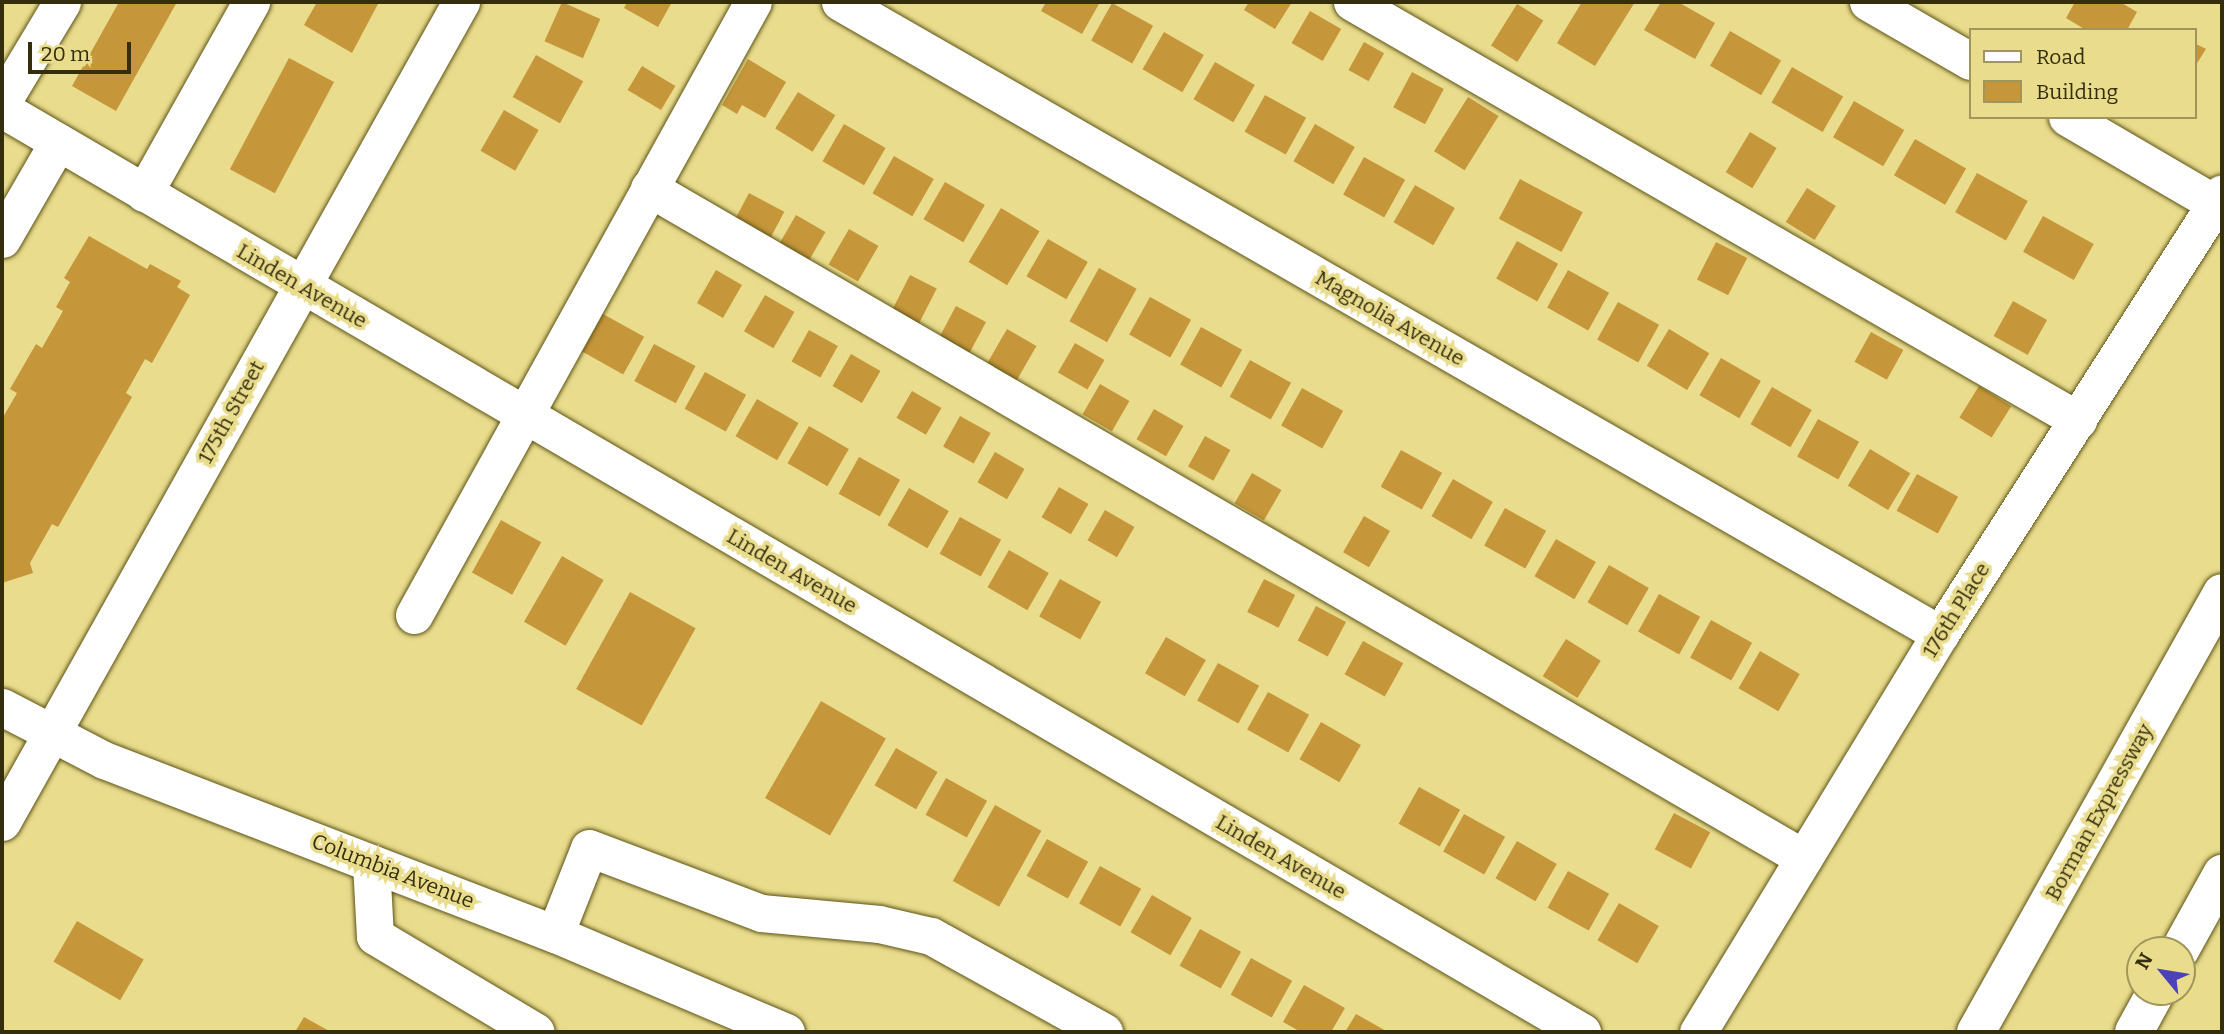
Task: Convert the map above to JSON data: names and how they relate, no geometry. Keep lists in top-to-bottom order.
{
  "streets": {
    "highway": ["Borman Expressway"],
    "street": [
      "Linden Avenue",
      "Magnolia Avenue",
      "175th Street",
      "176th Place",
      "Columbia Avenue"
    ]
  },
  "crossings": [
    ["Linden Avenue", "175th Street"],
    ["Magnolia Avenue", "176th Place"],
    ["175th Street", "Columbia Avenue"]
  ],
  "legend": ["Road", "Building"],
  "scale_bar": "20 m",
  "north": "top left"
}
